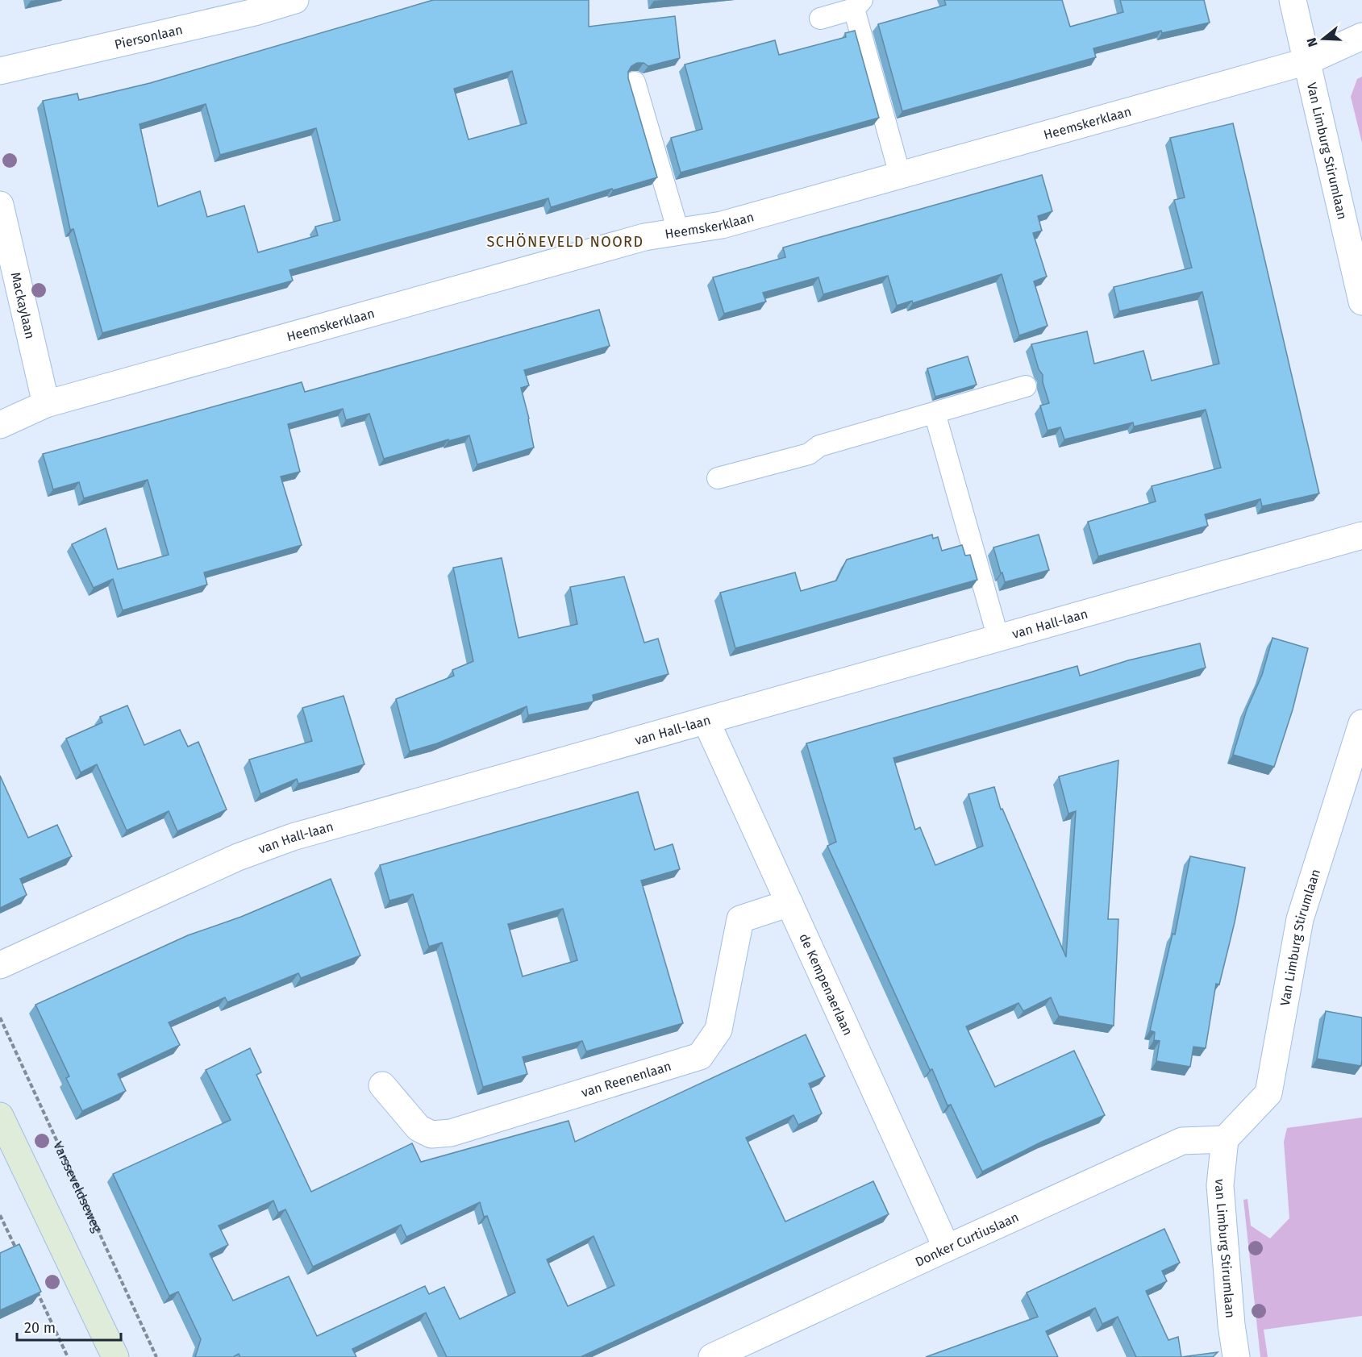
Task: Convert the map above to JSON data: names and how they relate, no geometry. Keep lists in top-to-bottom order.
{
  "streets": {
    "street": [
      "Piersonlaan",
      "Heemskerklaan",
      "Van Limburg Stirumlaan",
      "Mackaylaan",
      "van Hall-laan",
      "de Kempenaerlaan",
      "van Reenenlaan",
      "Donker Curtiuslaan",
      "van Limburg Stirumlaan"
    ],
    "path": ["Varsseveldseweg"]
  },
  "crossings": [
    ["Heemskerklaan", "Van Limburg Stirumlaan"],
    ["Heemskerklaan", "Mackaylaan"],
    ["Van Limburg Stirumlaan", "Donker Curtiuslaan"],
    ["Van Limburg Stirumlaan", "van Limburg Stirumlaan"],
    ["van Hall-laan", "de Kempenaerlaan"],
    ["de Kempenaerlaan", "van Reenenlaan"],
    ["de Kempenaerlaan", "Donker Curtiuslaan"],
    ["Donker Curtiuslaan", "van Limburg Stirumlaan"]
  ],
  "districts": ["SCHÖNEVELD NOORD"],
  "scale_bar": "20 m",
  "north": "left"
}
